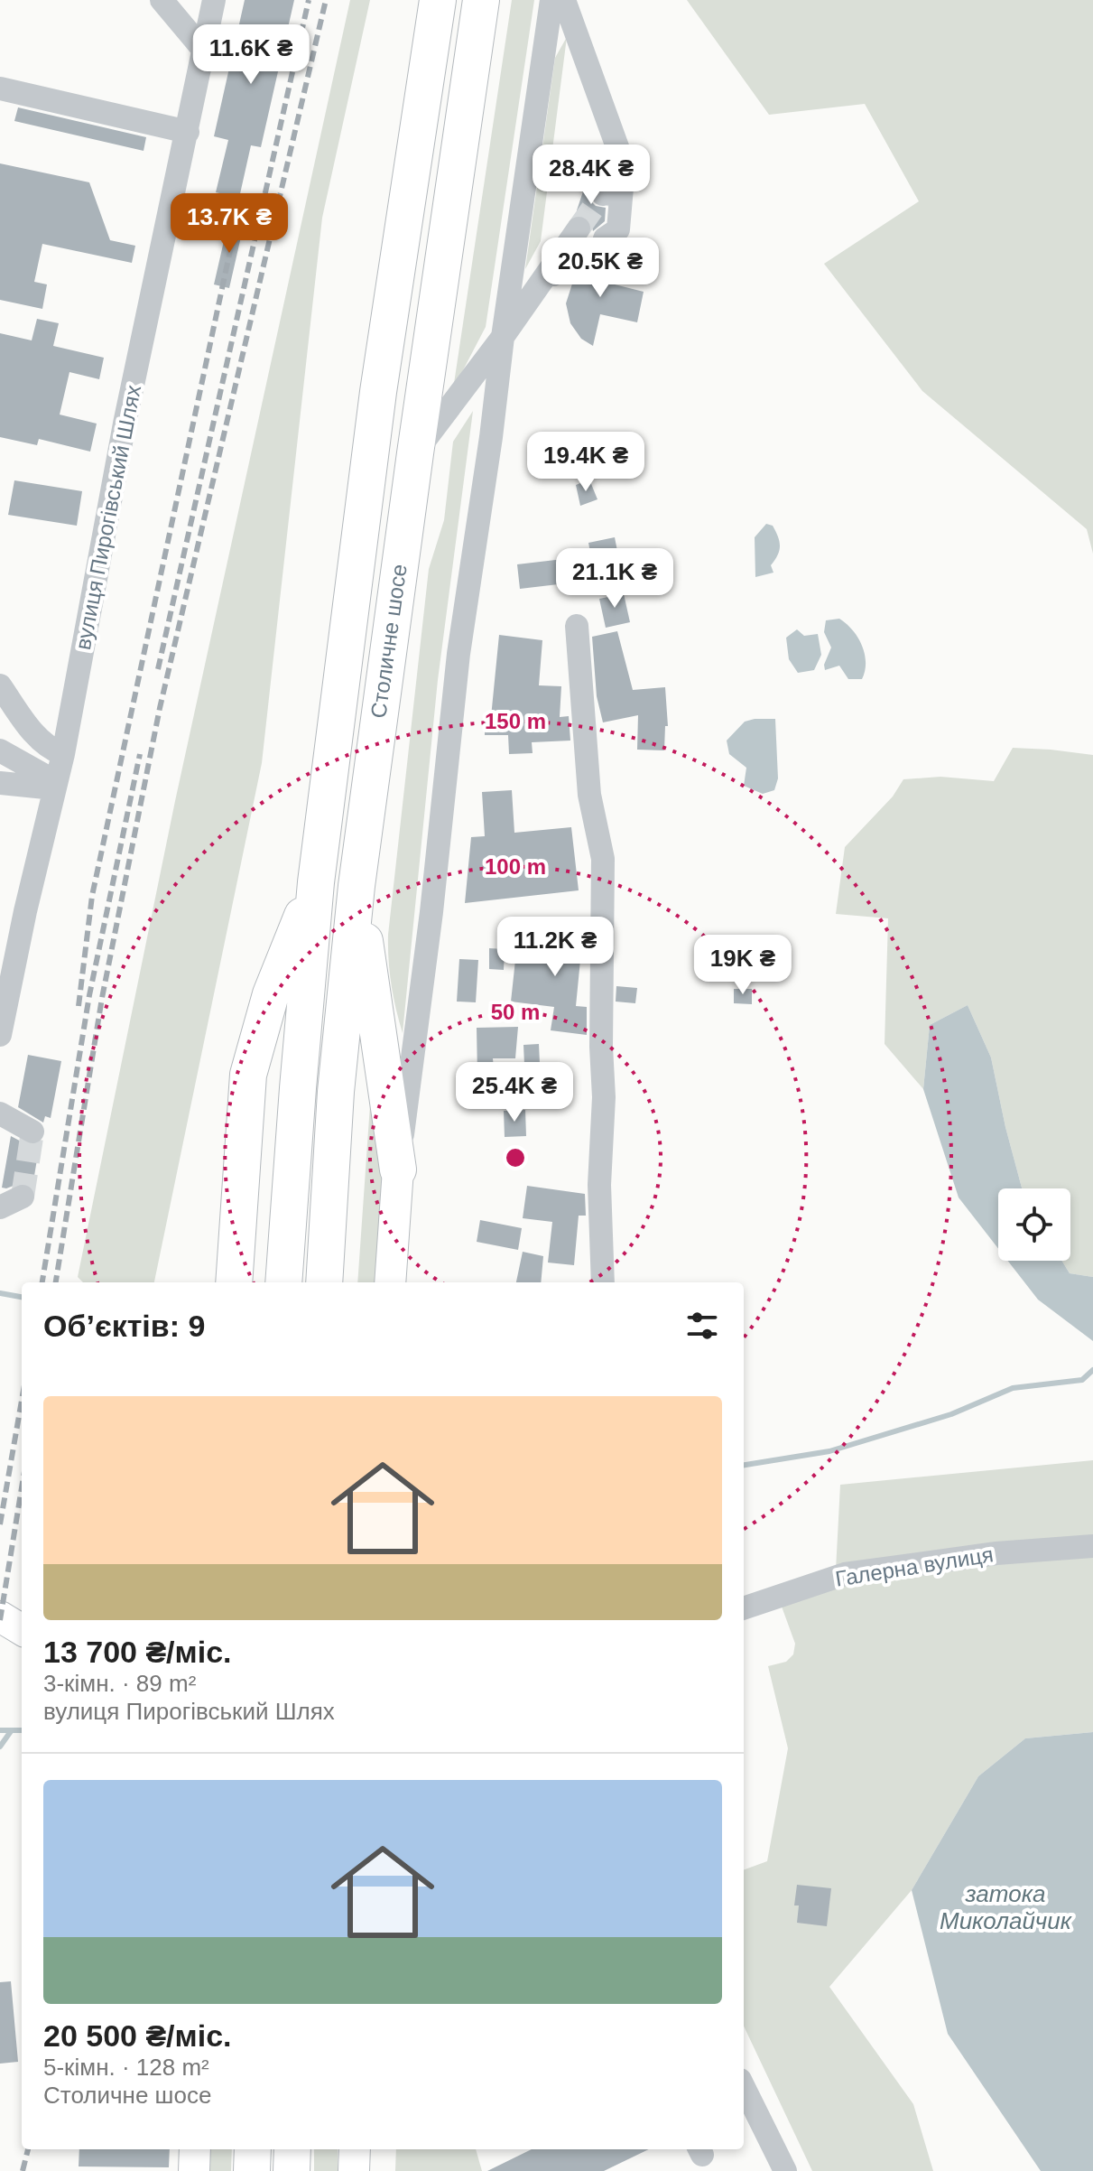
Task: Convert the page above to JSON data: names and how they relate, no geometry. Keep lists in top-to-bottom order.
{
  "streets": {
    "highway": ["Столичне шосе"],
    "street": ["вулиця Пирогівський Шлях", "Галерна вулиця"]
  },
  "water": ["затока Миколайчик"],
  "page": {
    "price": [
      "11.6K ₴",
      "28.4K ₴",
      "13.7K ₴",
      "20.5K ₴",
      "19.4K ₴",
      "21.1K ₴",
      "11.2K ₴",
      "19K ₴",
      "25.4K ₴"
    ],
    "heading": "Об’єктів: 9",
    "list": [
      {
        "name": "13 700 ₴/міс.",
        "note": "3-кімн. · 89 m² · вулиця Пирогівський Шлях"
      },
      {
        "name": "20 500 ₴/міс.",
        "note": "5-кімн. · 128 m² · Столичне шосе"
      }
    ]
  },
  "rings": ["150 m", "100 m", "50 m"]
}
